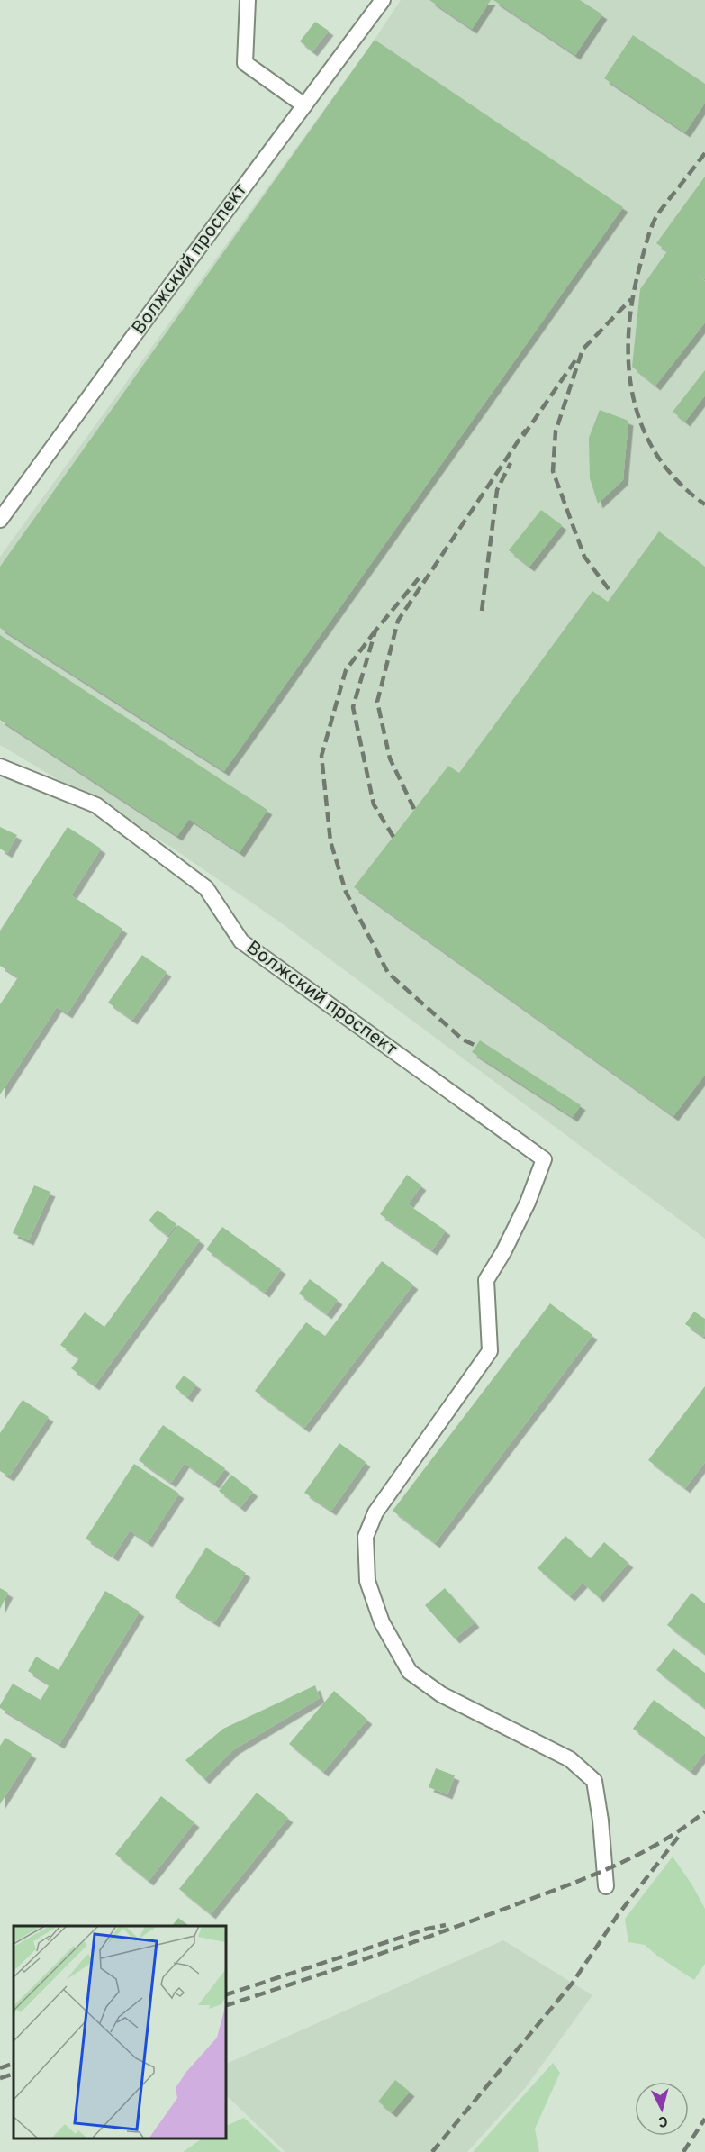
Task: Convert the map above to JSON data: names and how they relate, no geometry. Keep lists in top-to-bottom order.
{
  "streets": {
    "street": ["Волжский проспект"]
  },
  "north": "bottom"
}
